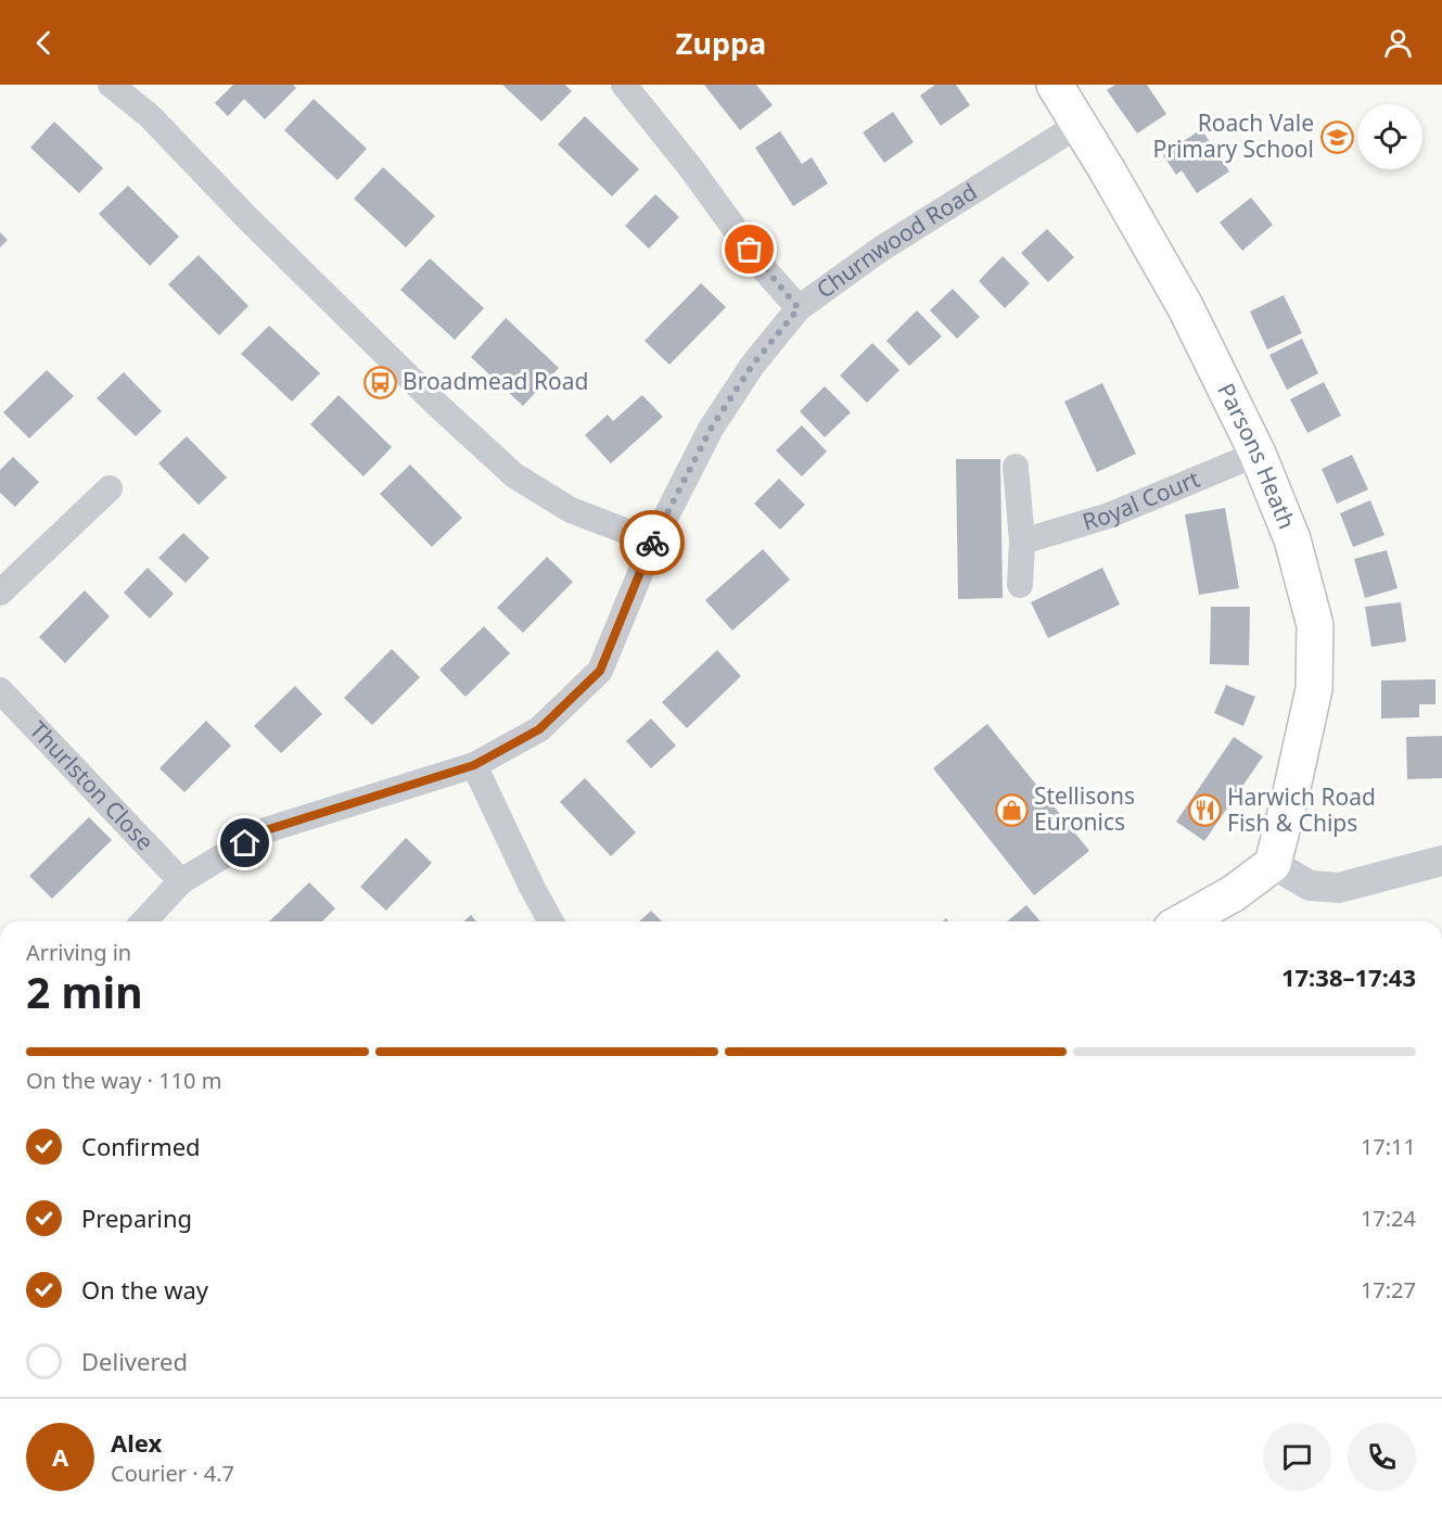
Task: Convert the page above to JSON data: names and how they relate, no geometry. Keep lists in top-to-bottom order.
{
  "streets": {
    "main road": ["Parsons Heath"],
    "street": ["Churnwood Road", "Royal Court", "Thurlston Close"]
  },
  "crossings": [
    ["Churnwood Road", "Parsons Heath"],
    ["Churnwood Road", "Thurlston Close"],
    ["Parsons Heath", "Royal Court"]
  ],
  "places": {
    "school or university": ["Roach Vale Primary School"],
    "bus stop": ["Broadmead Road"],
    "shop": ["Stellisons Euronics"],
    "restaurant": ["Harwich Road Fish & Chips"]
  },
  "page": {
    "header": "Zuppa",
    "heading": ["2 min", "Arriving in", "17:38–17:43"],
    "panel": ["Alex", "Courier · 4.7"],
    "bar": "On the way · 110 m",
    "list": [
      ["Confirmed", "17:11"],
      ["Preparing", "17:24"],
      ["On the way", "17:27"],
      "Delivered"
    ],
    "round": "A"
  }
}
